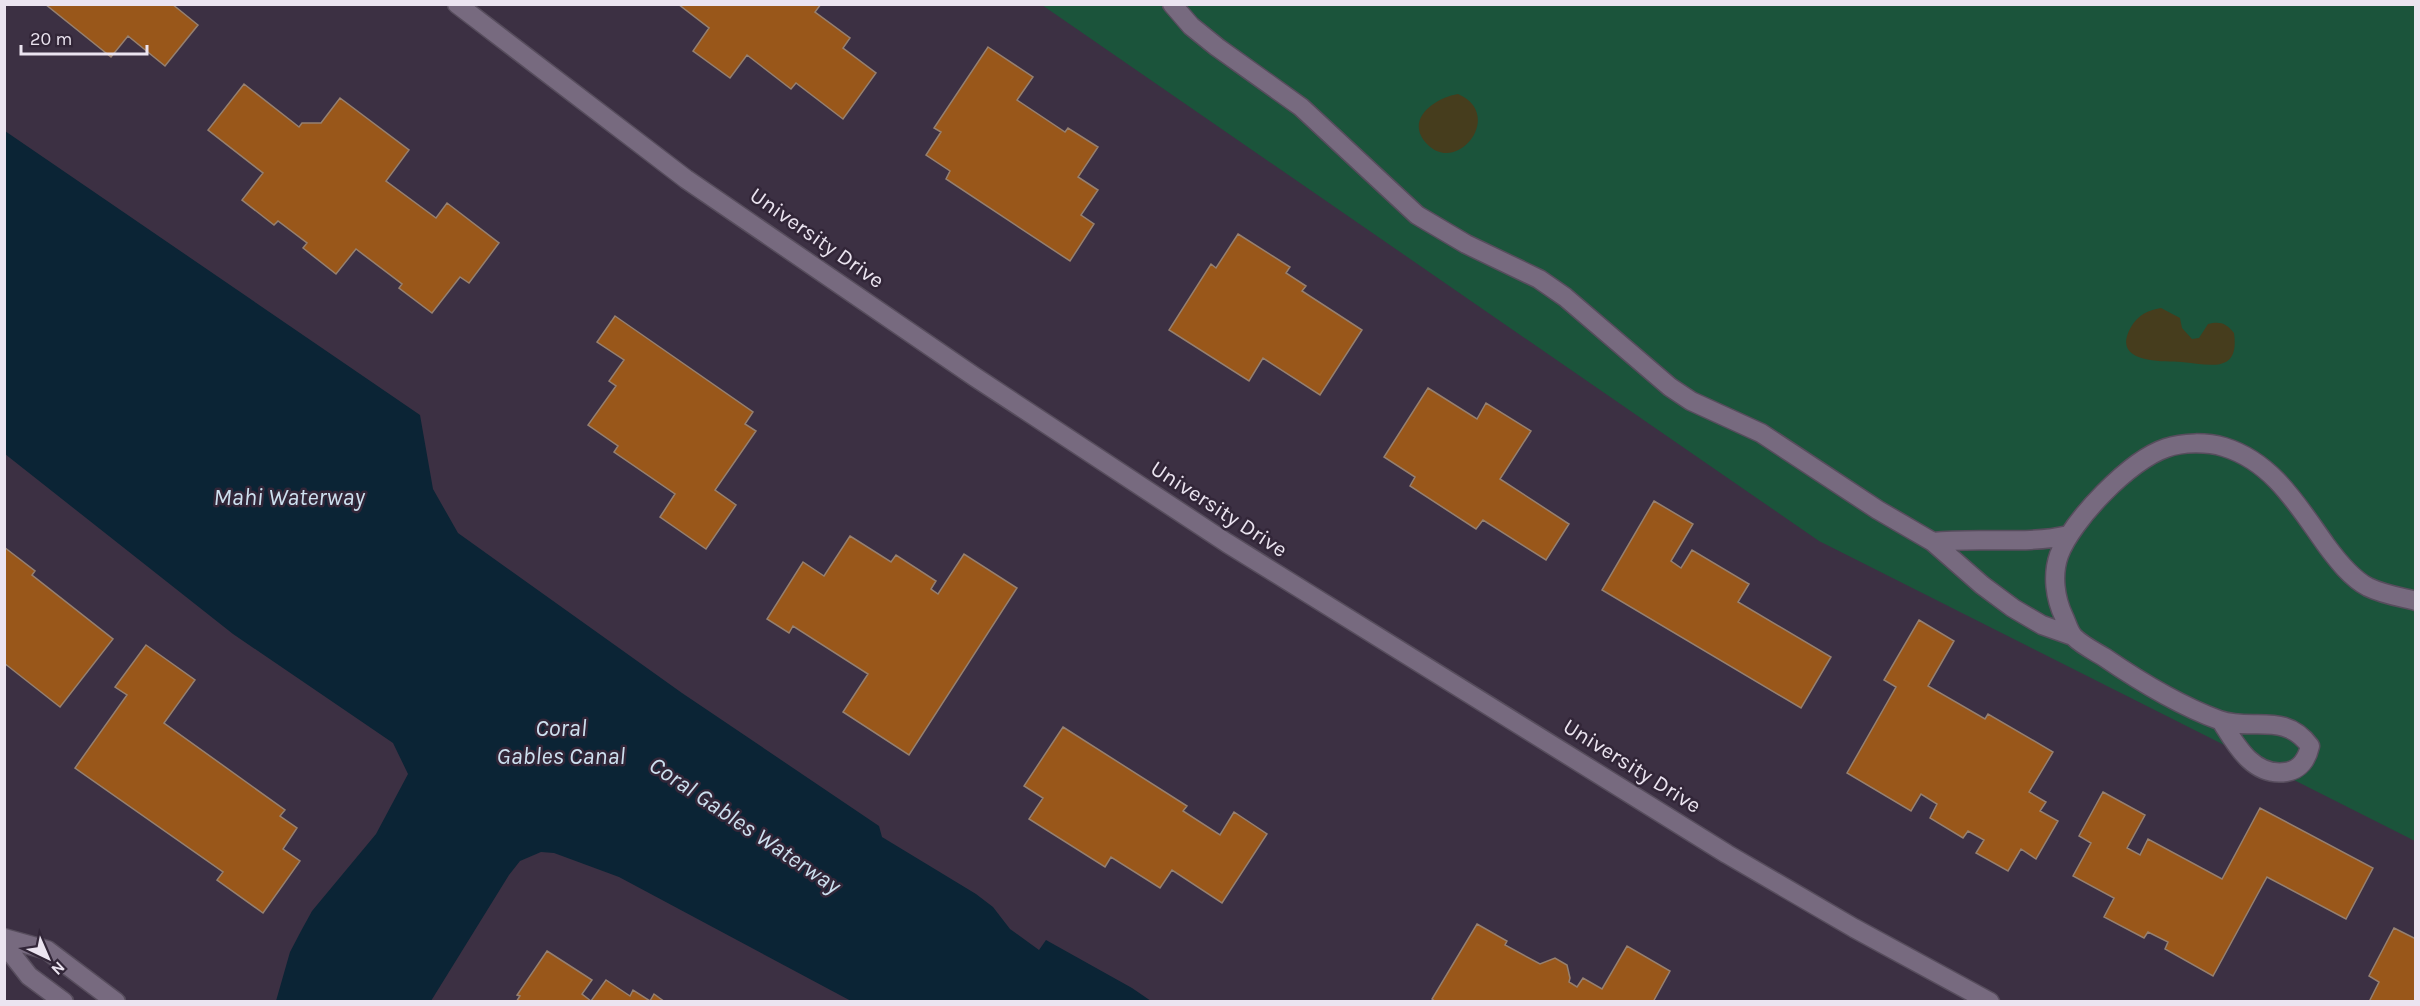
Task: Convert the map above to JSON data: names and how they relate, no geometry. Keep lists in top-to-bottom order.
{
  "streets": {
    "street": ["University Drive"]
  },
  "water": ["Mahi Waterway", "Coral Gables Canal", "Coral Gables Waterway"],
  "scale_bar": "20 m",
  "north": "bottom right"
}
